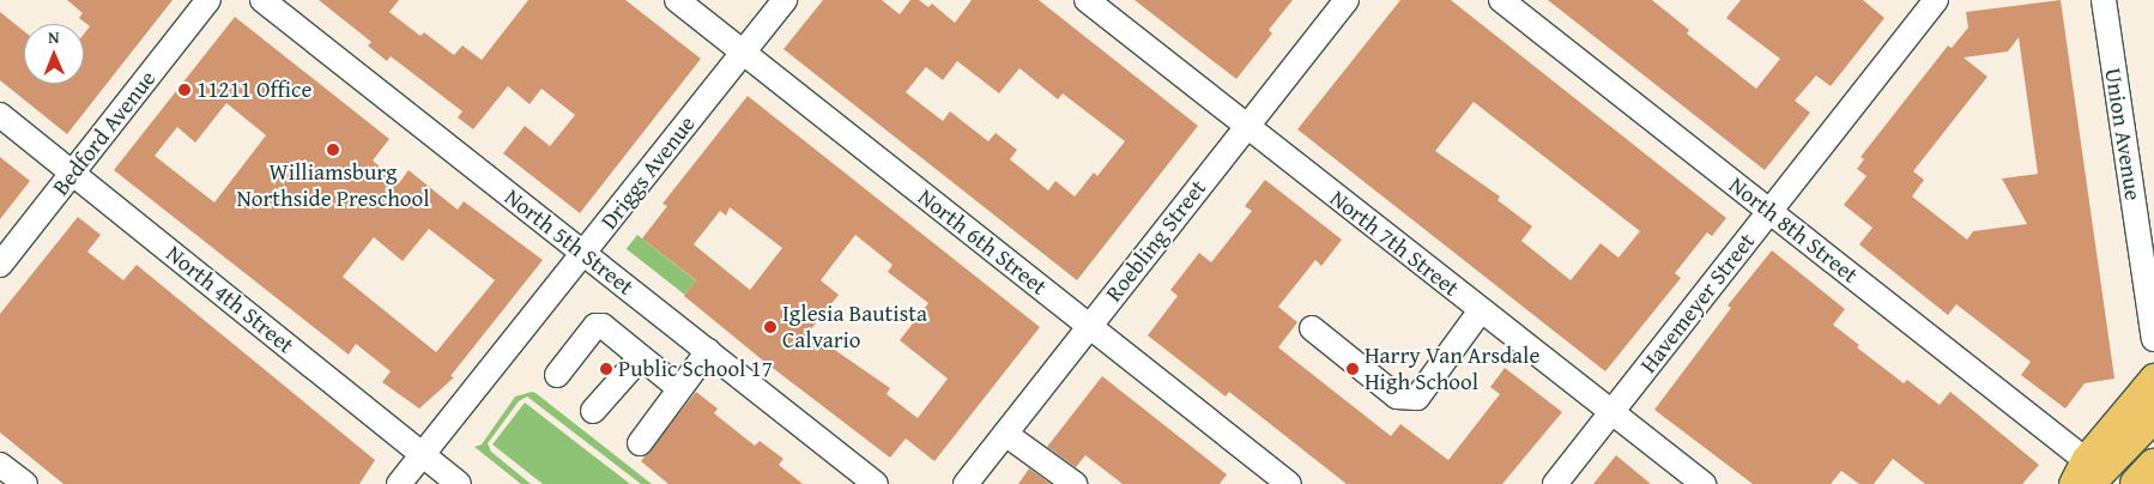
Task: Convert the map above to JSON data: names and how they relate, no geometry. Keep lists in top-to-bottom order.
{
  "streets": {
    "street": [
      "Bedford Avenue",
      "Union Avenue",
      "Driggs Avenue",
      "North 8th Street",
      "Roebling Street",
      "North 5th Street",
      "North 6th Street",
      "North 7th Street",
      "North 4th Street",
      "Havemeyer Street"
    ]
  },
  "crossings": [
    ["Bedford Avenue", "North 4th Street"],
    ["Driggs Avenue", "North 5th Street"],
    ["Driggs Avenue", "North 6th Street"],
    ["Driggs Avenue", "North 4th Street"],
    ["North 8th Street", "Havemeyer Street"],
    ["Roebling Street", "North 6th Street"],
    ["Roebling Street", "North 7th Street"],
    ["North 7th Street", "Havemeyer Street"]
  ],
  "places": [
    "11211 Office",
    "Williamsburg Northside Preschool",
    "Iglesia Bautista Calvario",
    "Public School 17",
    "Harry Van Arsdale High School"
  ],
  "north": "top"
}
